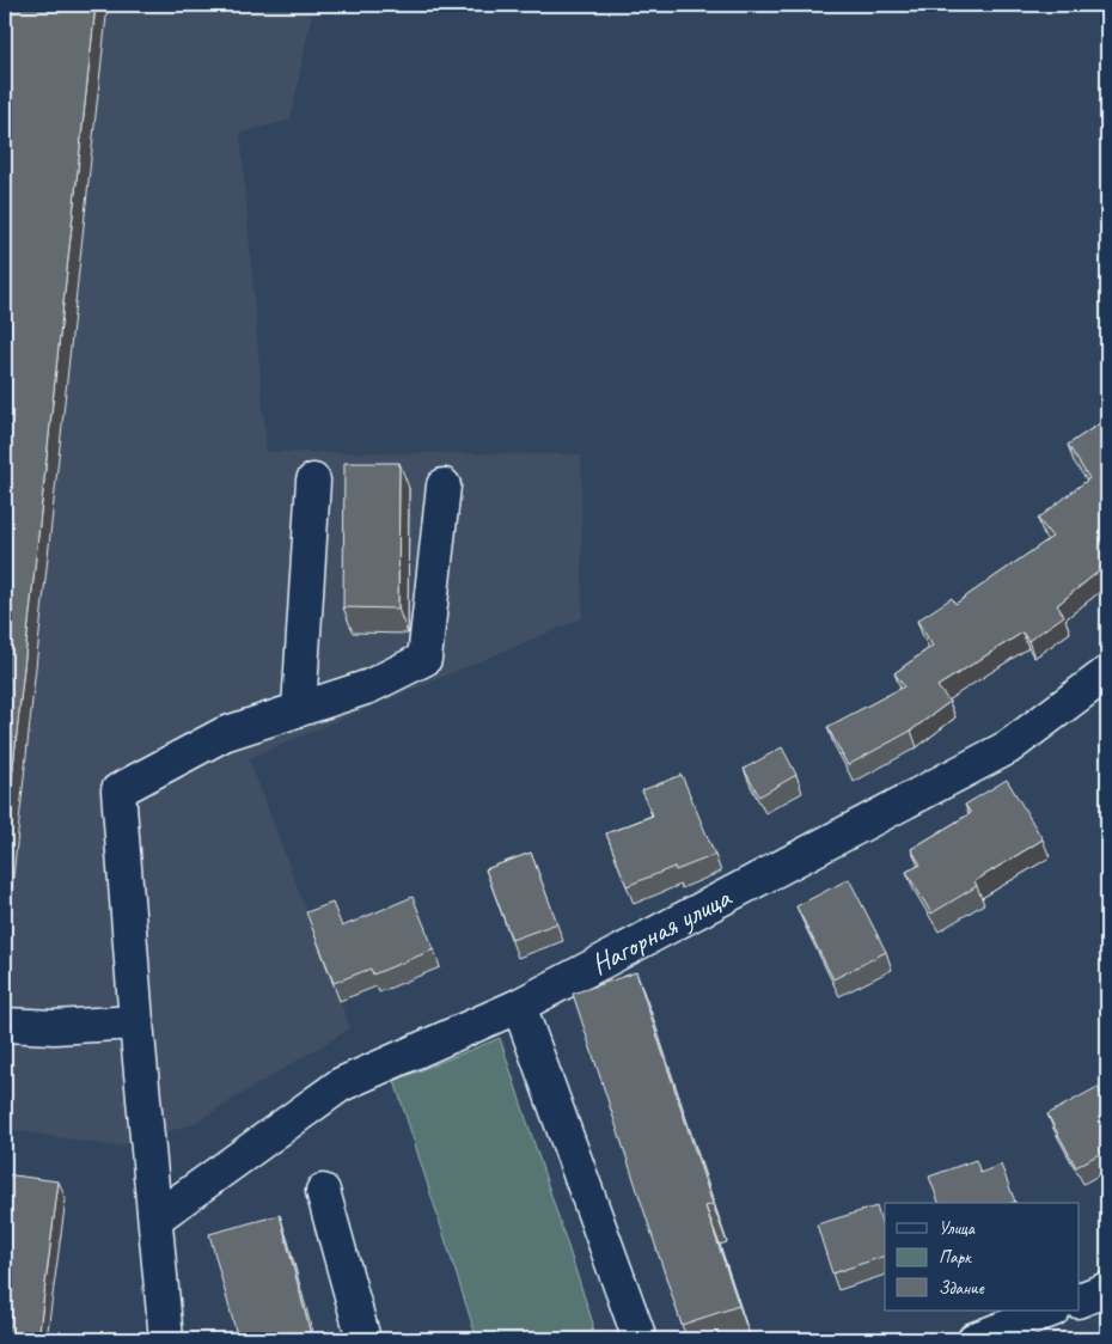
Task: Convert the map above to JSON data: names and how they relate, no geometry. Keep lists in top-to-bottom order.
{
  "streets": {
    "street": ["Нагорная улица"]
  },
  "legend": ["Улица", "Парк", "Здание"]
}
